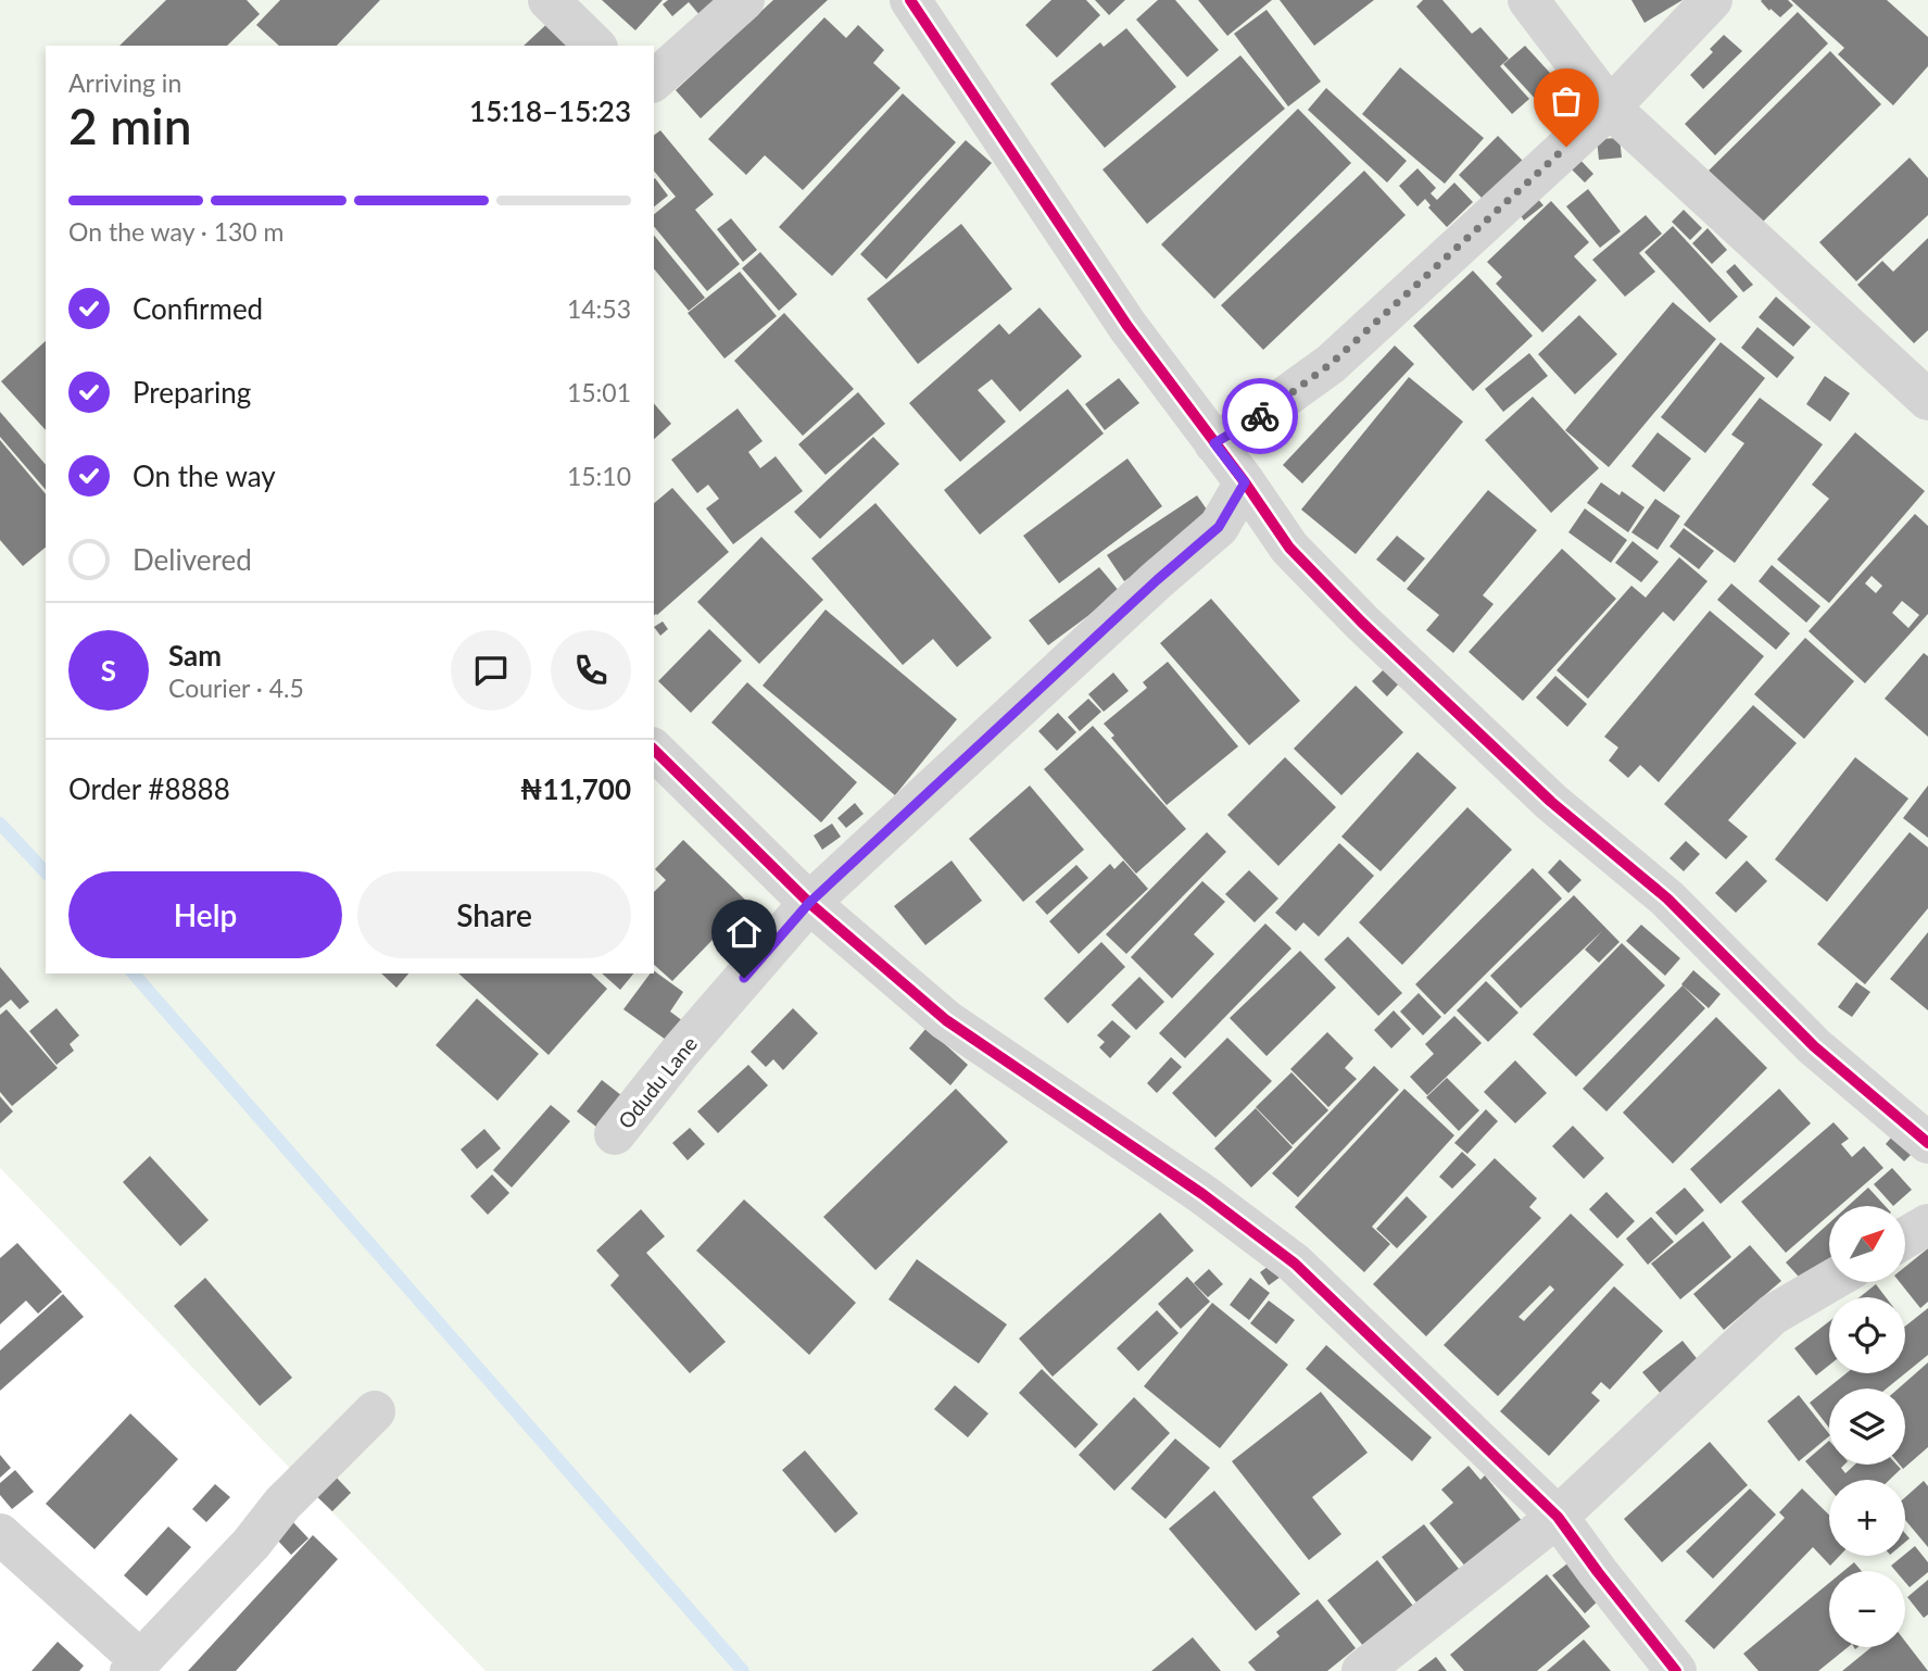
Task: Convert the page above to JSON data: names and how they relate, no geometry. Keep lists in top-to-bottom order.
{
  "streets": {
    "street": ["Odudu Lane"]
  },
  "north": "top right",
  "page": {
    "heading": ["2 min", "Arriving in", "15:18–15:23"],
    "panel": [
      "Sam",
      "Courier · 4.5",
      "Order #8888",
      "₦11,700"
    ],
    "bar": "On the way · 130 m",
    "list": [
      ["Confirmed", "14:53"],
      ["Preparing", "15:01"],
      ["On the way", "15:10"],
      "Delivered"
    ],
    "round": "S",
    "buttons": ["Help", "Share"],
    "map_buttons": ["+", "−"]
  }
}
